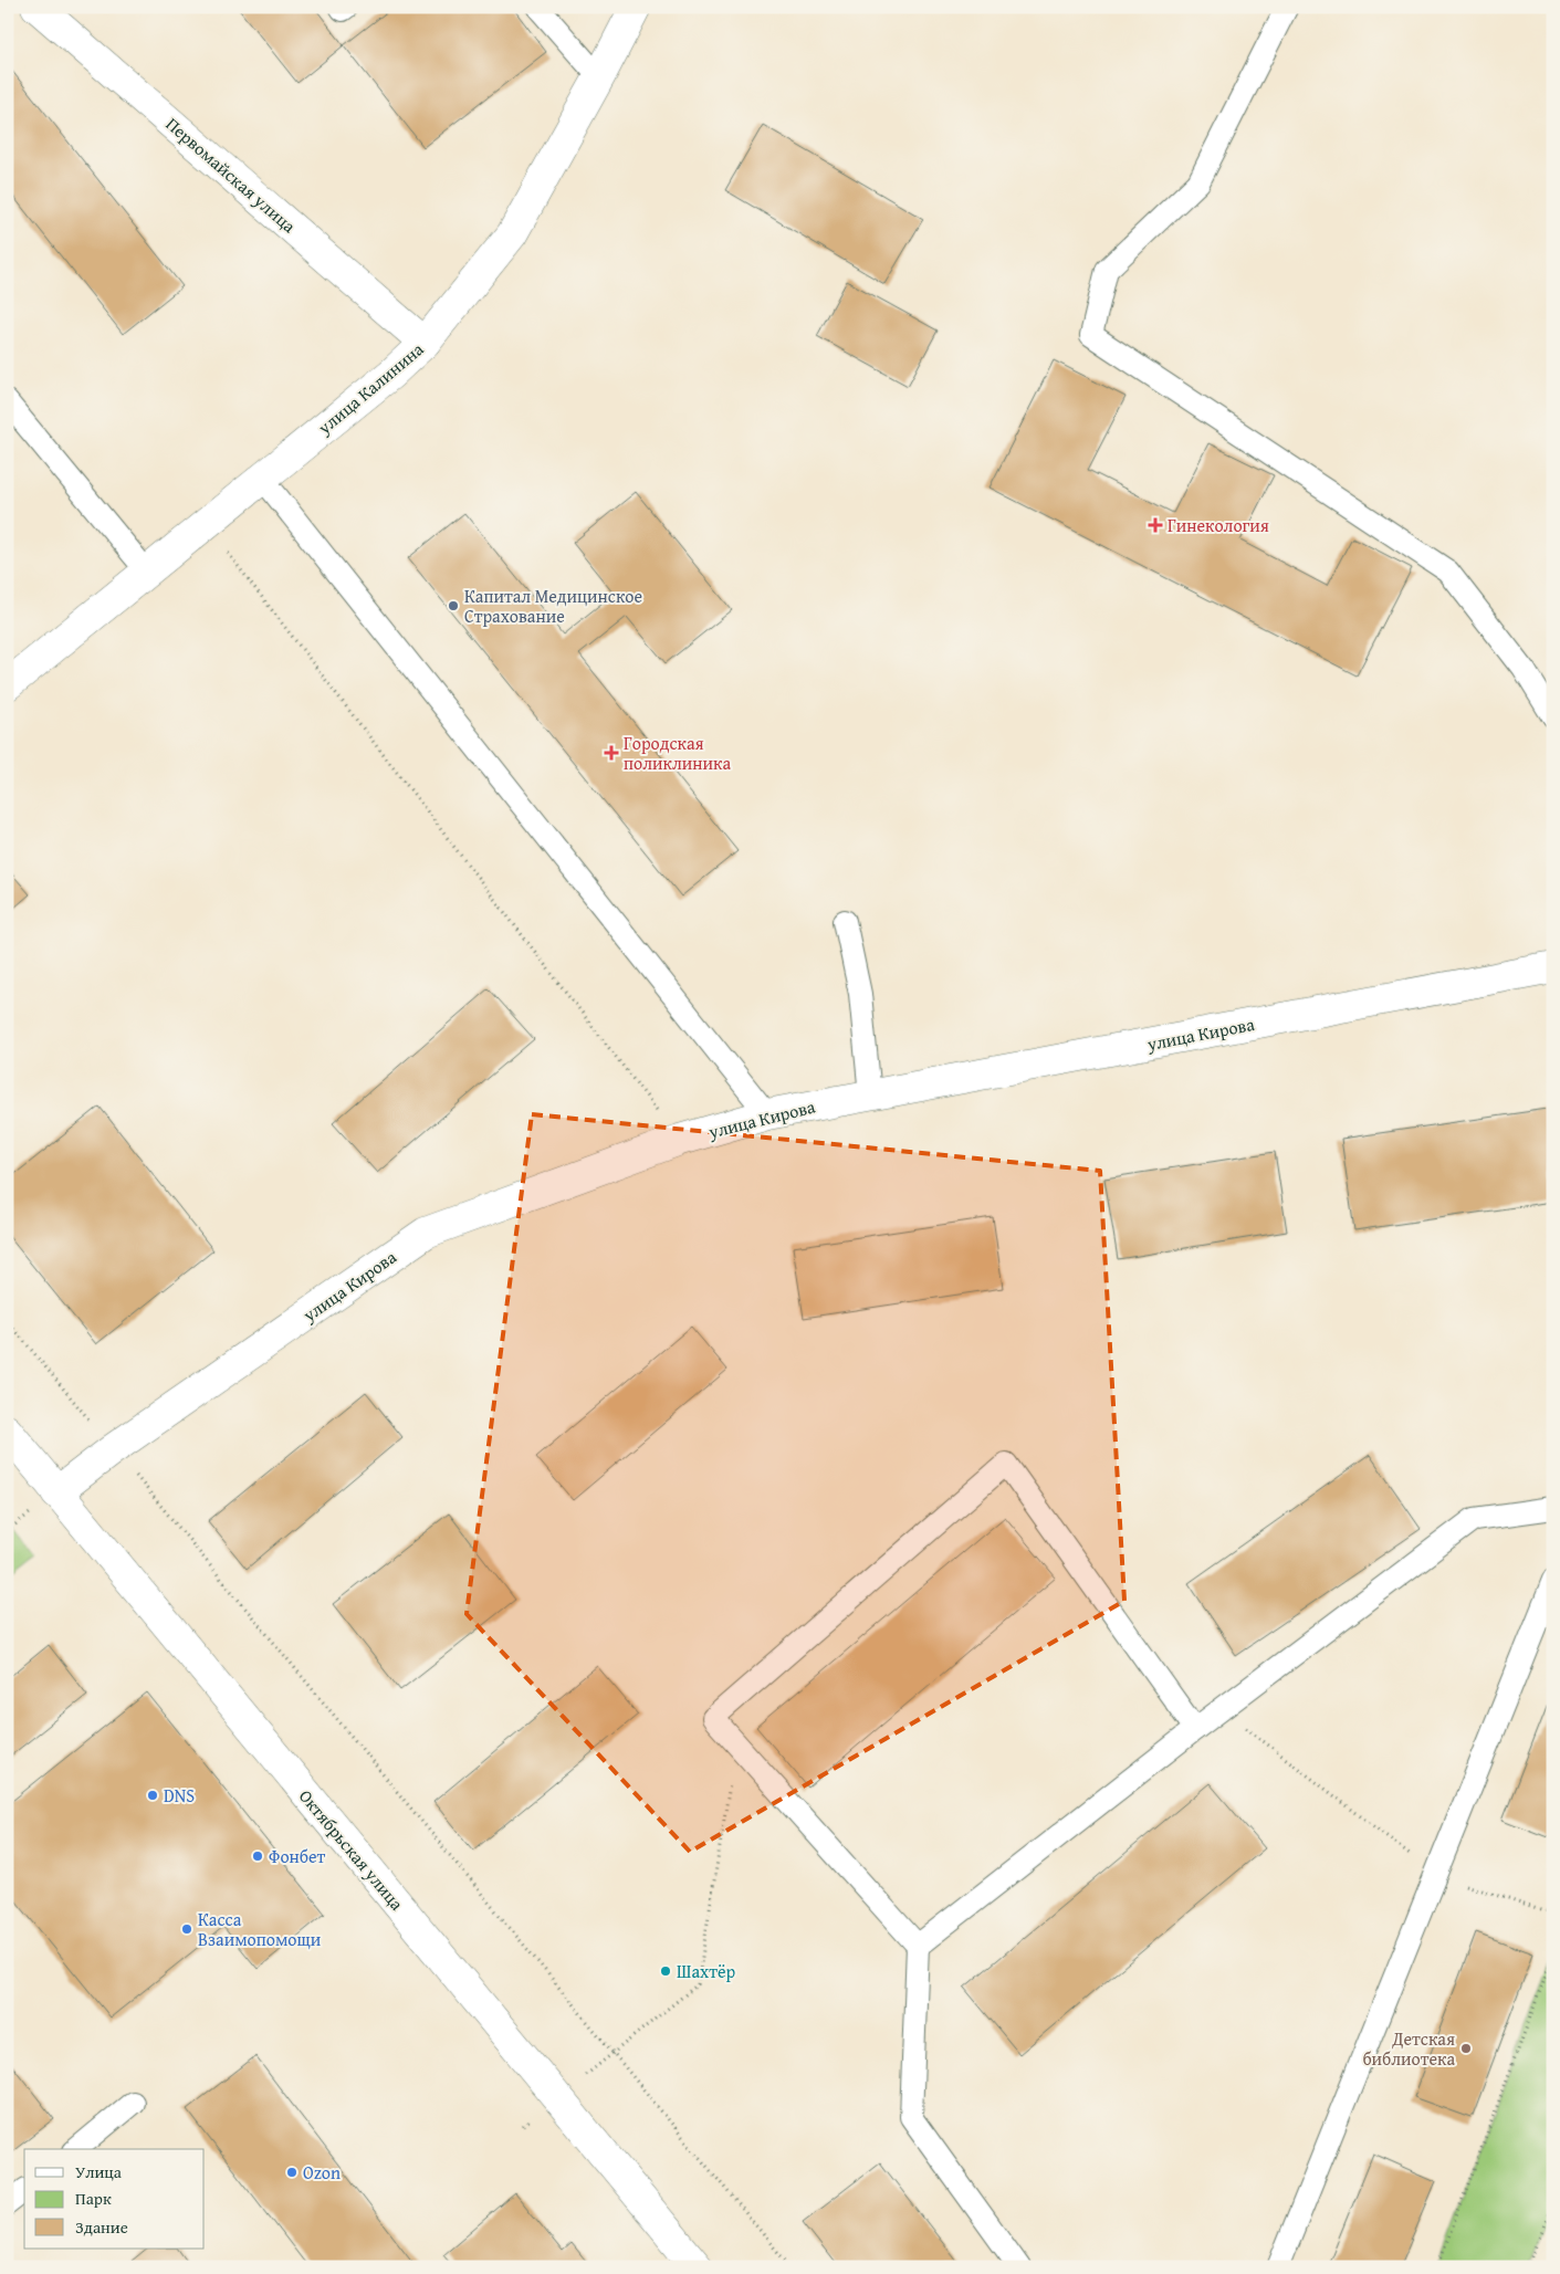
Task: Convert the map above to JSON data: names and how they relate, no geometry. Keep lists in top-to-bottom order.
{
  "streets": {
    "main road": [
      "Первомайская улица",
      "улица Калинина",
      "улица Кирова",
      "Октябрьская улица"
    ]
  },
  "crossings": [
    ["Первомайская улица", "улица Калинина"],
    ["улица Кирова", "Октябрьская улица"]
  ],
  "places": {
    "health": ["Гинекология", "Городская поликлиника"],
    "other": [
      "Капитал Медицинское Страхование",
      "DNS",
      "Фонбет",
      "Касса Взаимопомощи",
      "Шахтёр",
      "Детская библиотека",
      "Ozon"
    ]
  },
  "legend": ["Улица", "Парк", "Здание"]
}
